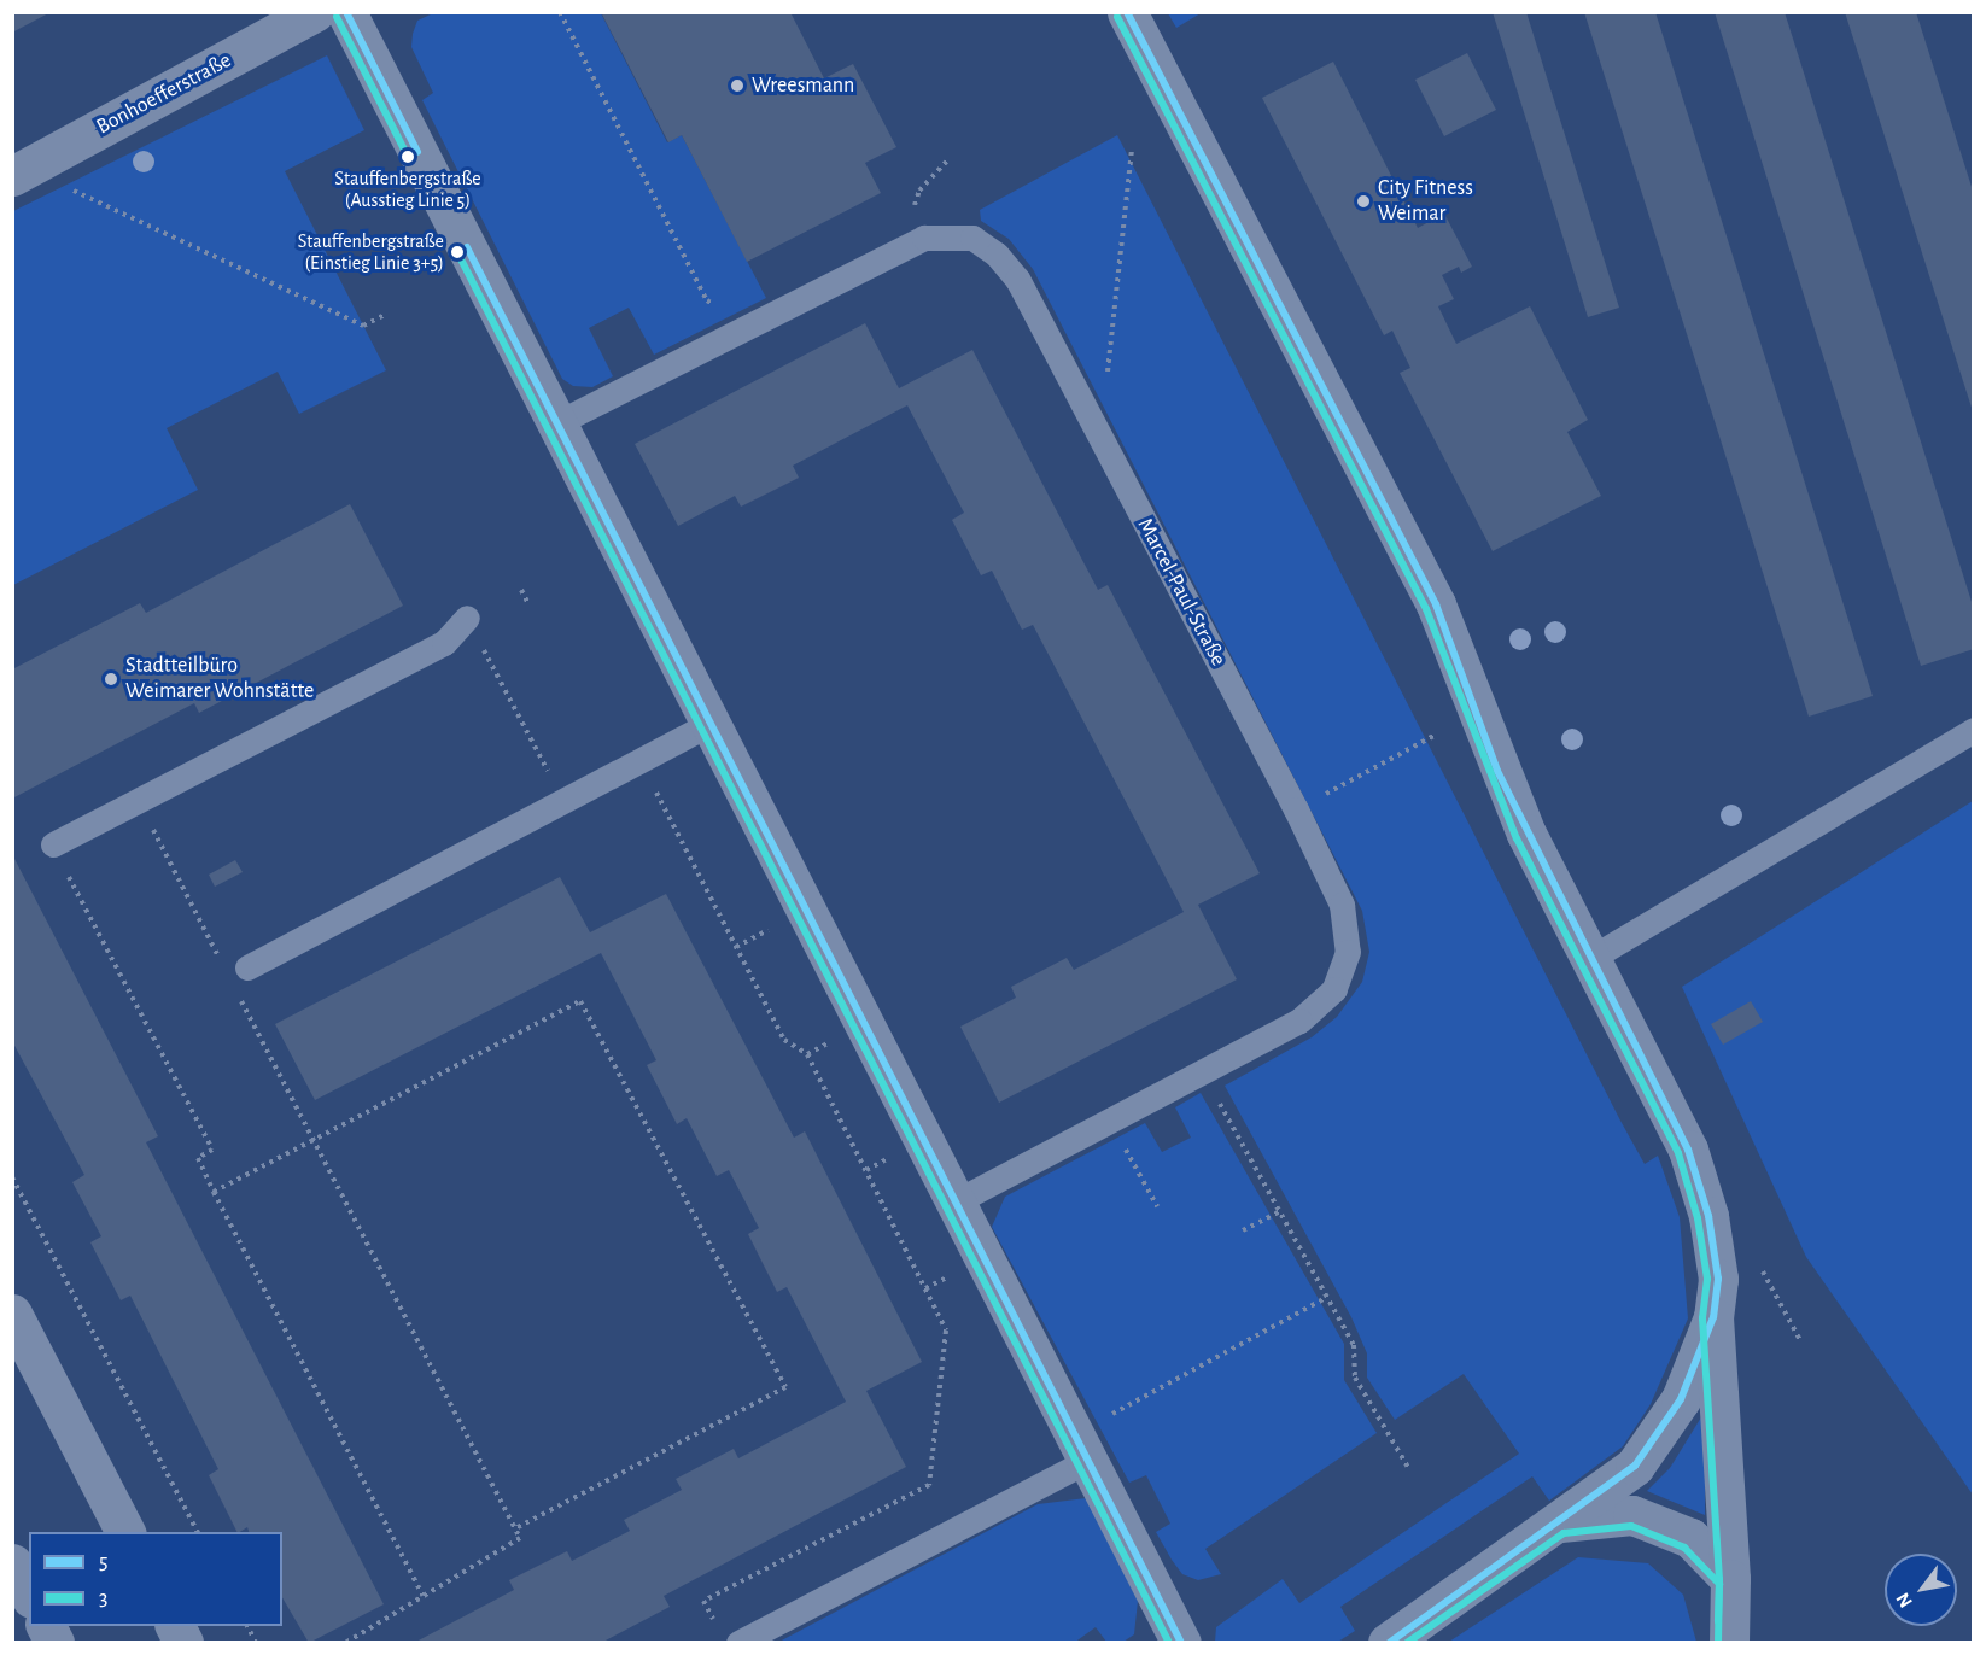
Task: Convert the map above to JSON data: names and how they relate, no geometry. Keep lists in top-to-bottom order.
{
  "streets": {
    "street": ["Bonhoefferstraße"],
    "lane": ["Marcel-Paul-Straße"]
  },
  "places": [
    "Wreesmann",
    "Stauffenbergstraße (Ausstieg Linie 5)",
    "City Fitness Weimar",
    "Stauffenbergstraße (Einstieg Linie 3+5)",
    "Stadtteilbüro Weimarer Wohnstätte"
  ],
  "lines": ["transit line 5", "transit line 3"],
  "legend": ["5", "3"],
  "north": "bottom left"
}
